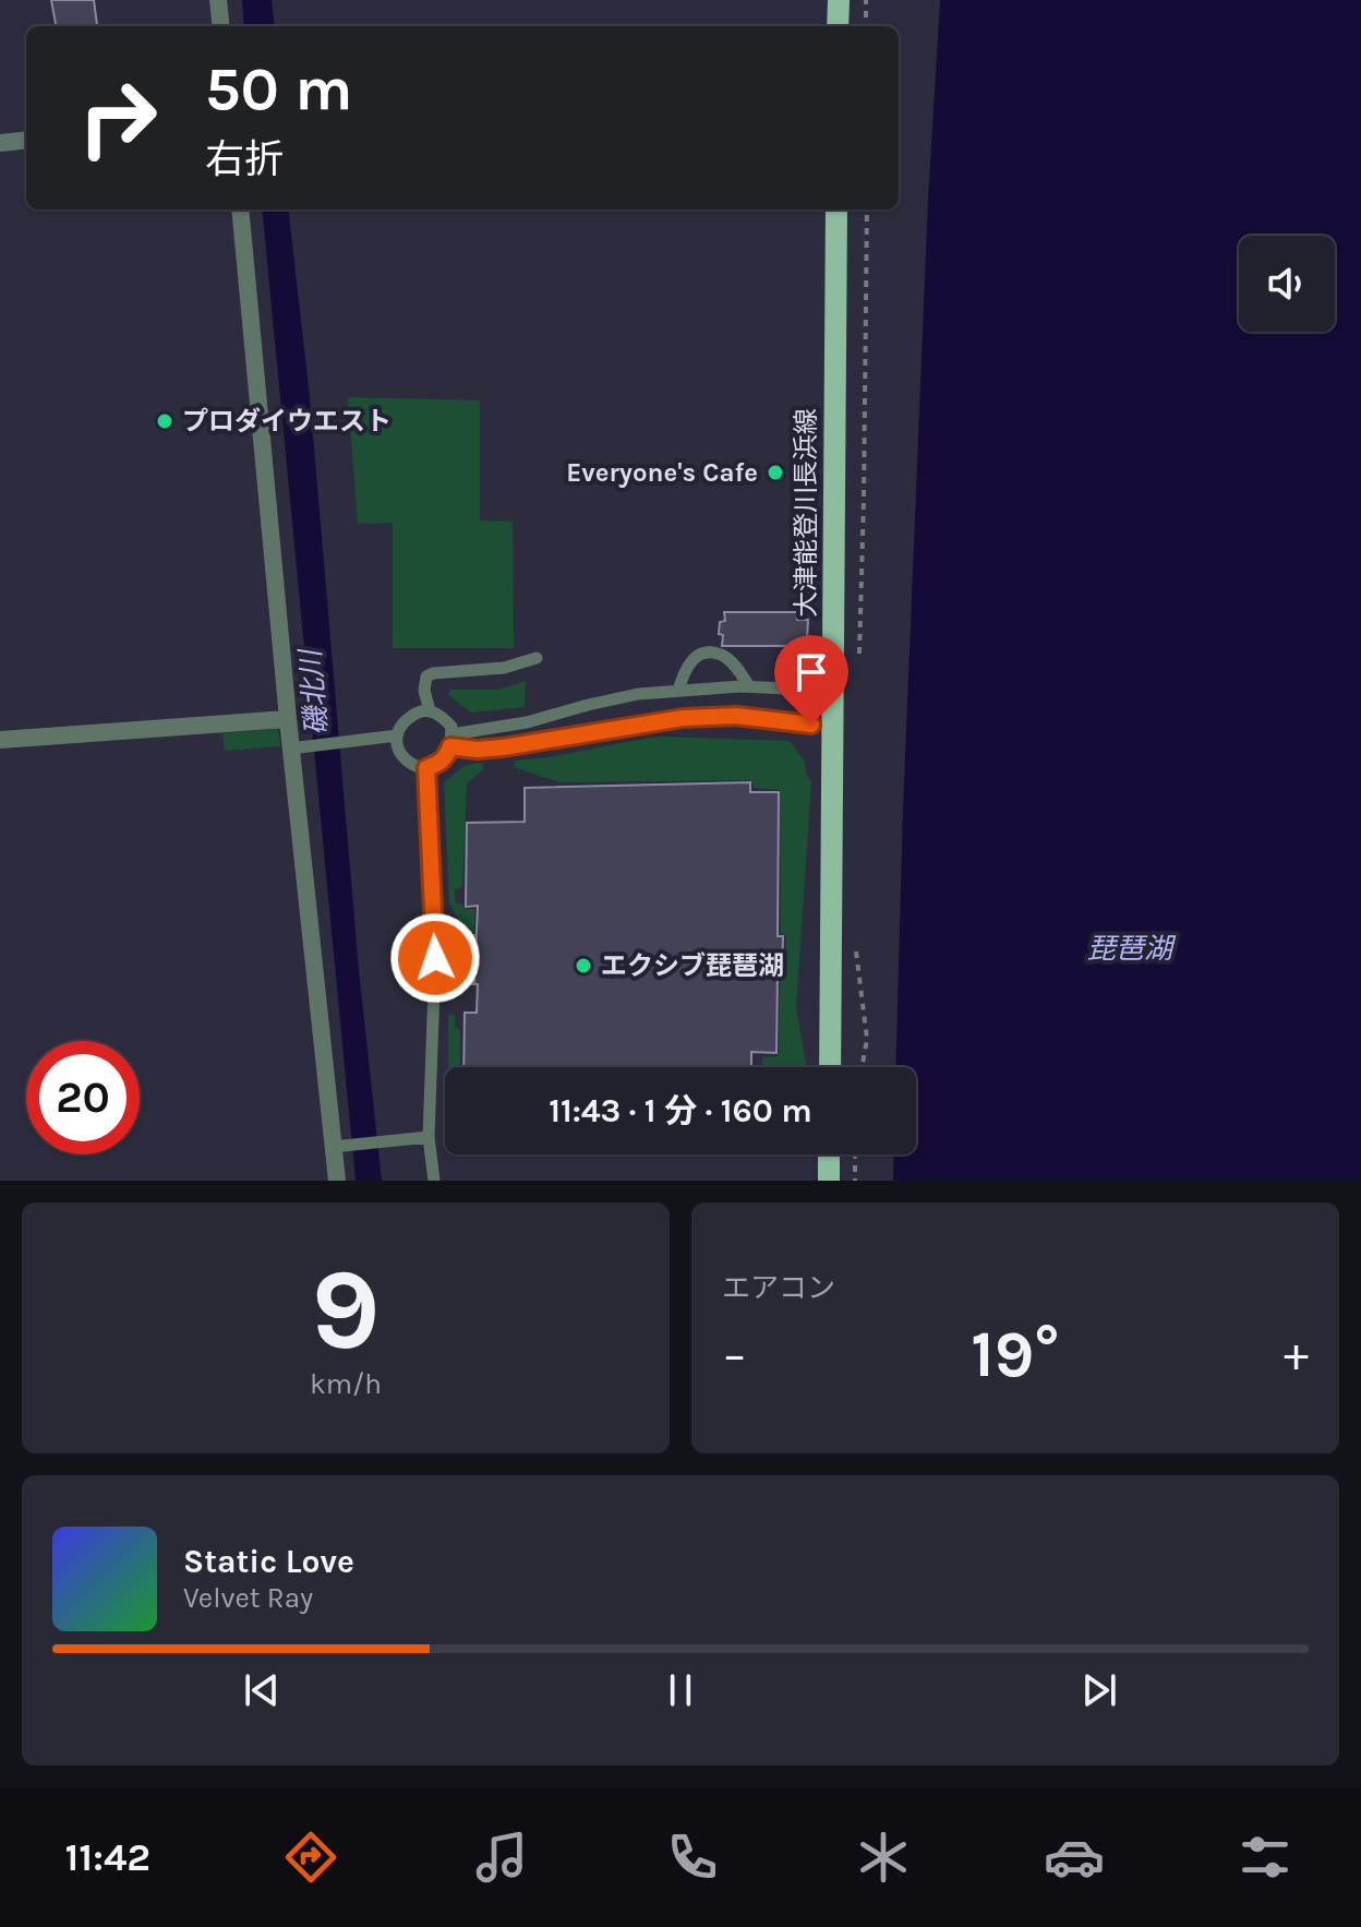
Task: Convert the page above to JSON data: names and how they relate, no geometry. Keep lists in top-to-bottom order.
{
  "streets": {
    "main road": ["大津能登川長浜線"]
  },
  "water": ["磯北川", "琵琶湖"],
  "places": ["プロダイウエスト", "Everyone's Cafe", "エクシブ琵琶湖"],
  "page": {
    "turn": ["50 m", "右折"],
    "limit": "20",
    "trip": "11:43 · 1 分 · 160 m",
    "tile": [
      ["9", "km/h"],
      "エアコン"
    ],
    "heat": ["−", "19°", "+"],
    "song": ["Static Love", "Velvet Ray"],
    "tabs": "11:42"
  }
}
